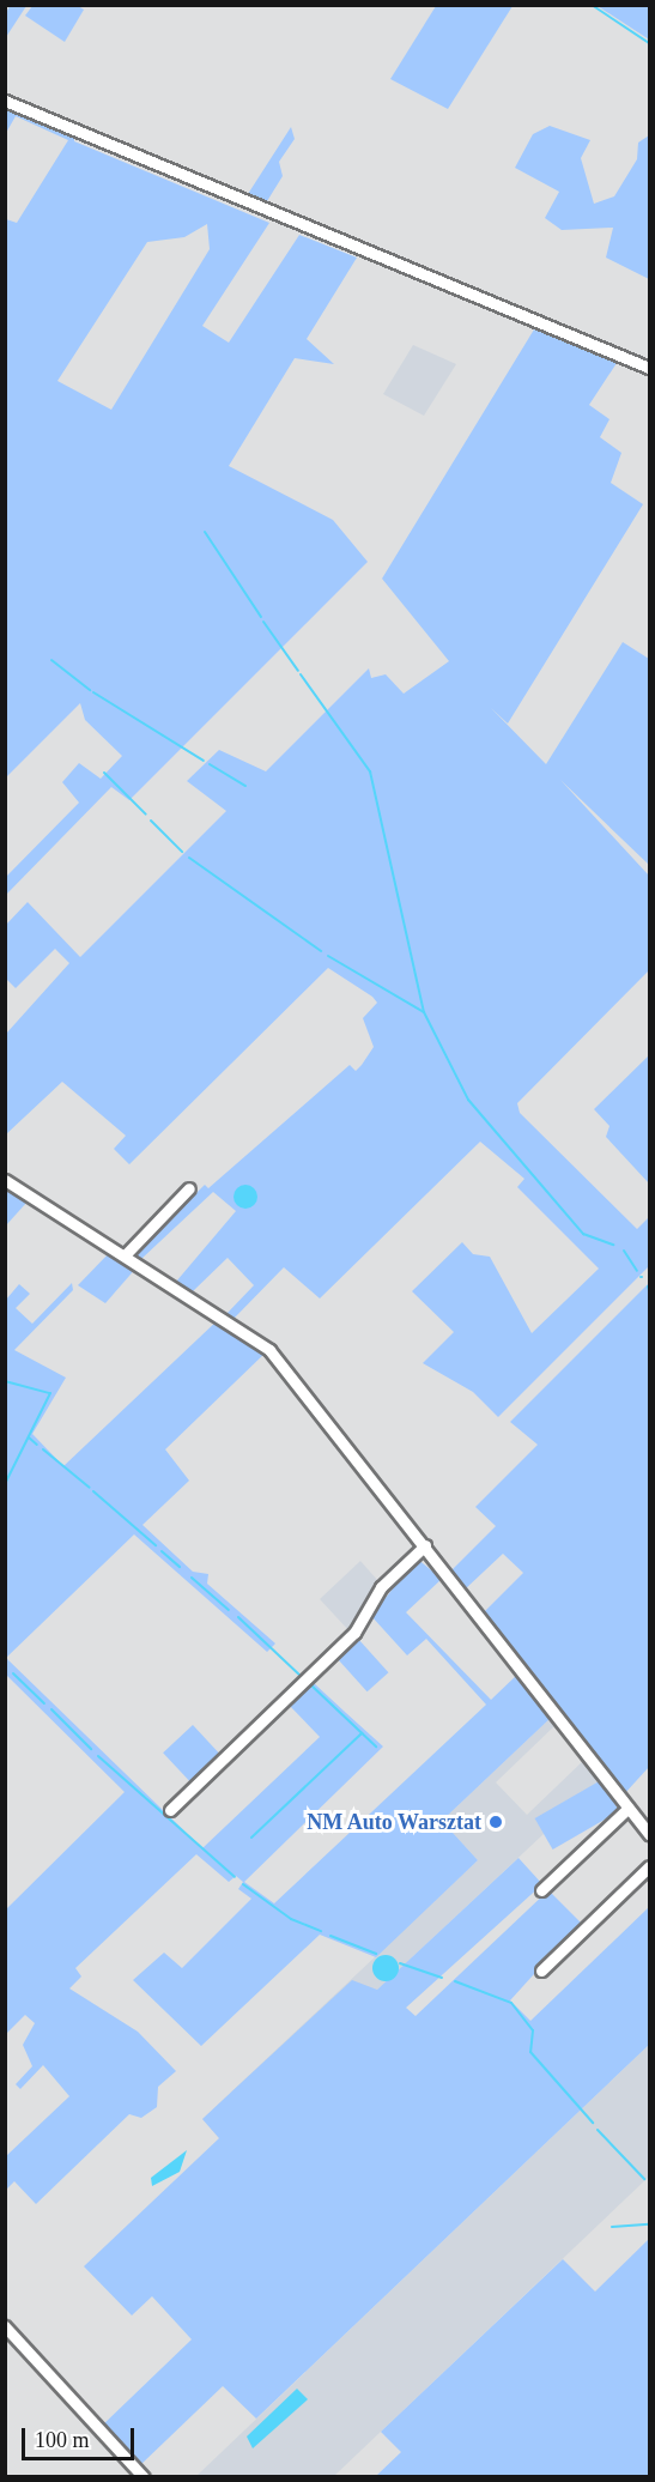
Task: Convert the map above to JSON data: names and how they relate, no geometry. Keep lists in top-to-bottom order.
{
  "places": ["NM Auto Warsztat"],
  "scale_bar": "100 m"
}
